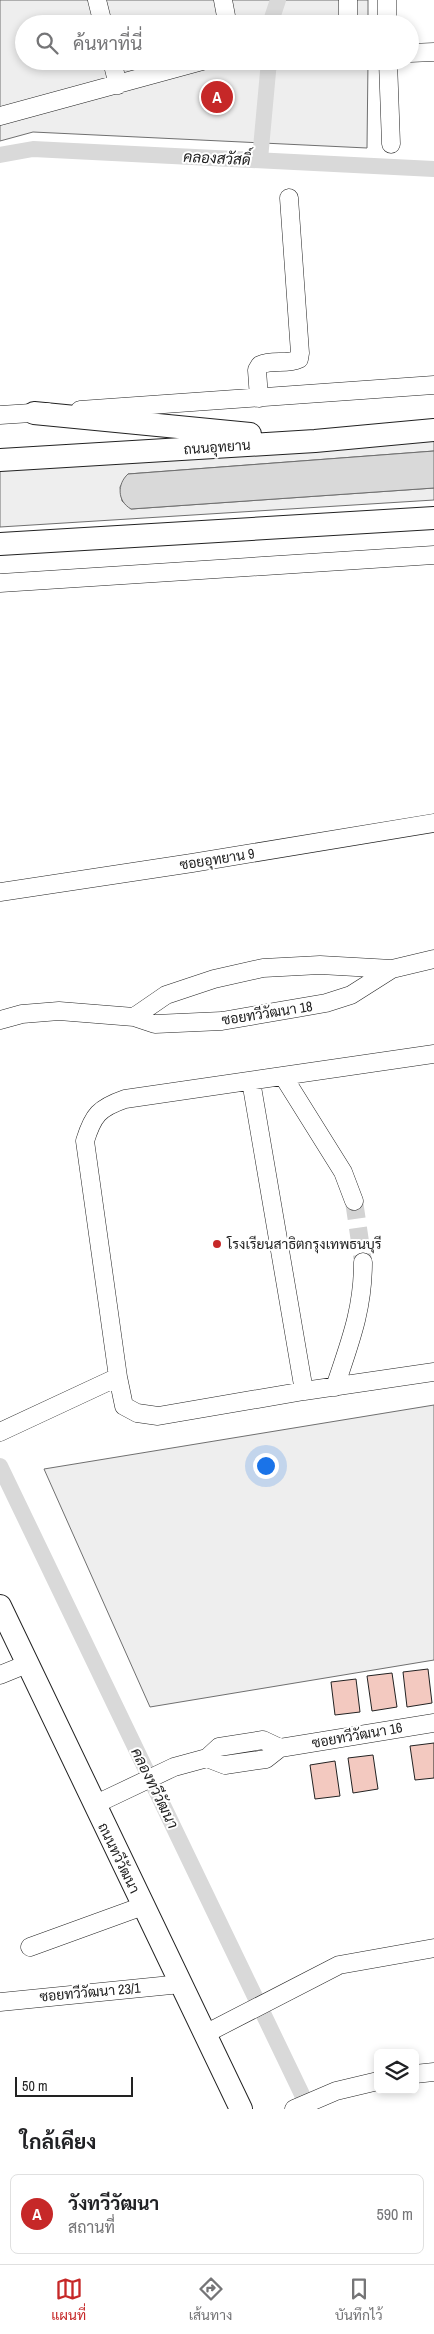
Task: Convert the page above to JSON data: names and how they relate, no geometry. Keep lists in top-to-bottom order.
{
  "streets": {
    "main road": ["ถนนอุทยาน", "ถนนทวีวัฒนา"],
    "street": [
      "ซอยอุทยาน 9",
      "ซอยทวีวัฒนา 18",
      "ซอยทวีวัฒนา 16",
      "ซอยทวีวัฒนา 23/1"
    ]
  },
  "crossings": [
    ["ซอยทวีวัฒนา 16", "ถนนทวีวัฒนา"],
    ["ถนนทวีวัฒนา", "ซอยทวีวัฒนา 23/1"]
  ],
  "water": ["คลองสวัสดิ์", "คลองทวีวัฒนา"],
  "places": ["โรงเรียนสาธิตกรุงเทพธนบุรี"],
  "scale_bar": "50 m",
  "page": {
    "search": "ค้นหาที่นี่",
    "pins": "A",
    "scale": "50 m",
    "heading": "ใกล้เคียง",
    "list": [
      {
        "mark": "A",
        "name": "วังทวีวัฒนา",
        "note": "สถานที่",
        "value": "590 m"
      }
    ],
    "nav": ["แผนที่", "เส้นทาง", "บันทึกไว้"]
  }
}
